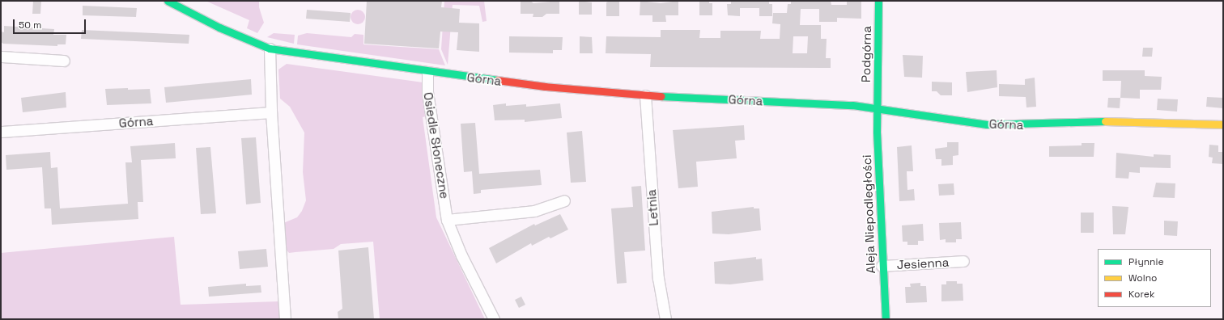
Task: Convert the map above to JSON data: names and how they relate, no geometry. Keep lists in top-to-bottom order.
{
  "streets": {
    "street": [
      "Podgórna",
      "Górna",
      "Osiedle Słoneczne",
      "Letnia",
      "Aleja Niepodległości",
      "Jesienna"
    ]
  },
  "crossings": [
    ["Podgórna", "Górna"],
    ["Podgórna", "Aleja Niepodległości"],
    ["Górna", "Osiedle Słoneczne"],
    ["Górna", "Letnia"],
    ["Górna", "Aleja Niepodległości"],
    ["Aleja Niepodległości", "Jesienna"]
  ],
  "legend": ["Płynnie", "Wolno", "Korek"],
  "scale_bar": "50 m"
}
